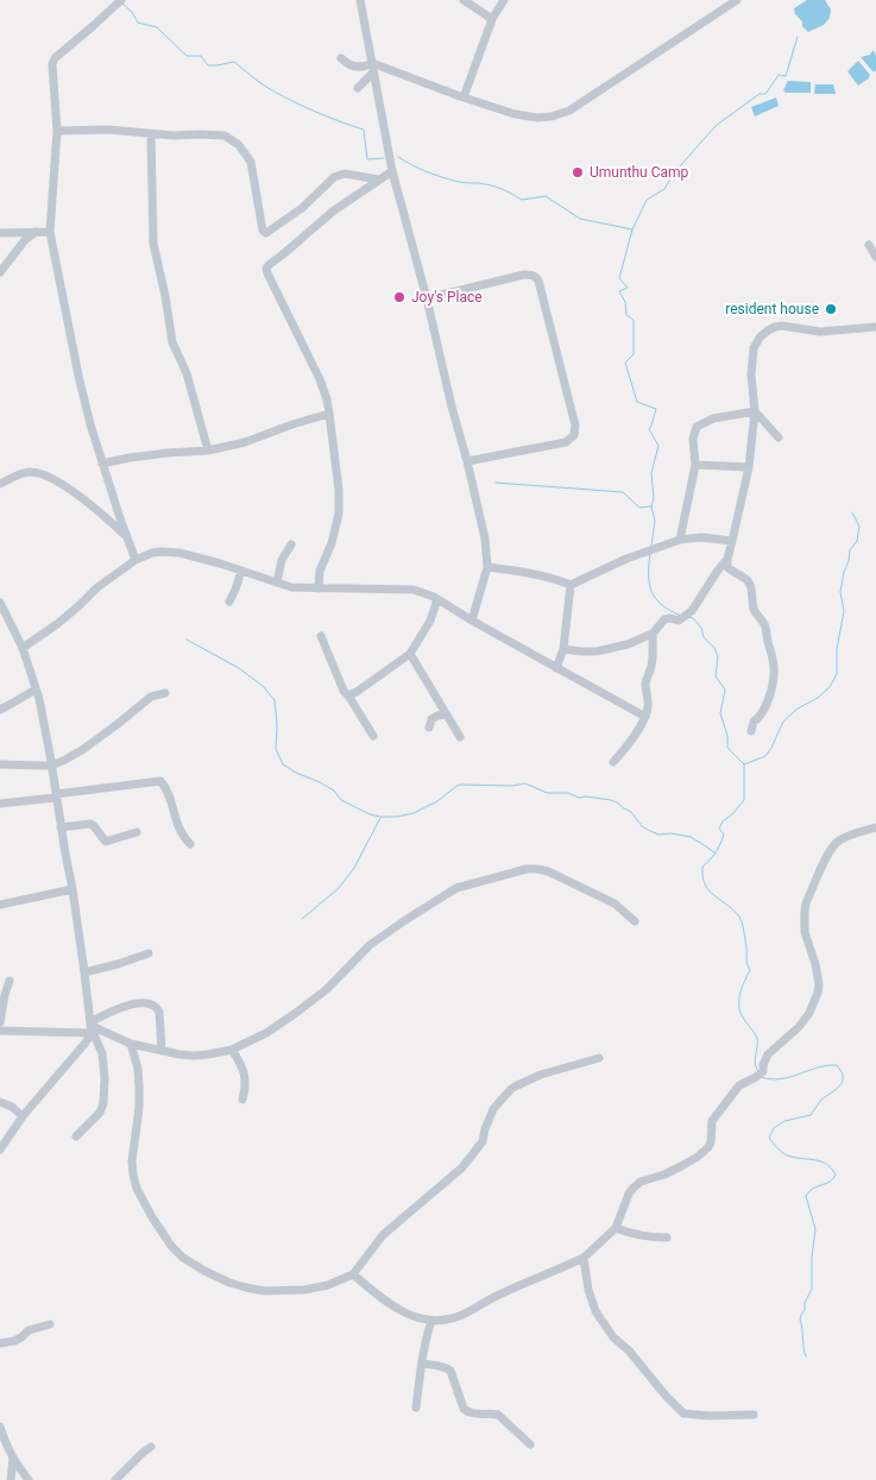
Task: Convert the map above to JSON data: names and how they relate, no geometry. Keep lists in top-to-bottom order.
{
  "places": ["Umunthu Camp", "Joy's Place", "resident house"]
}
